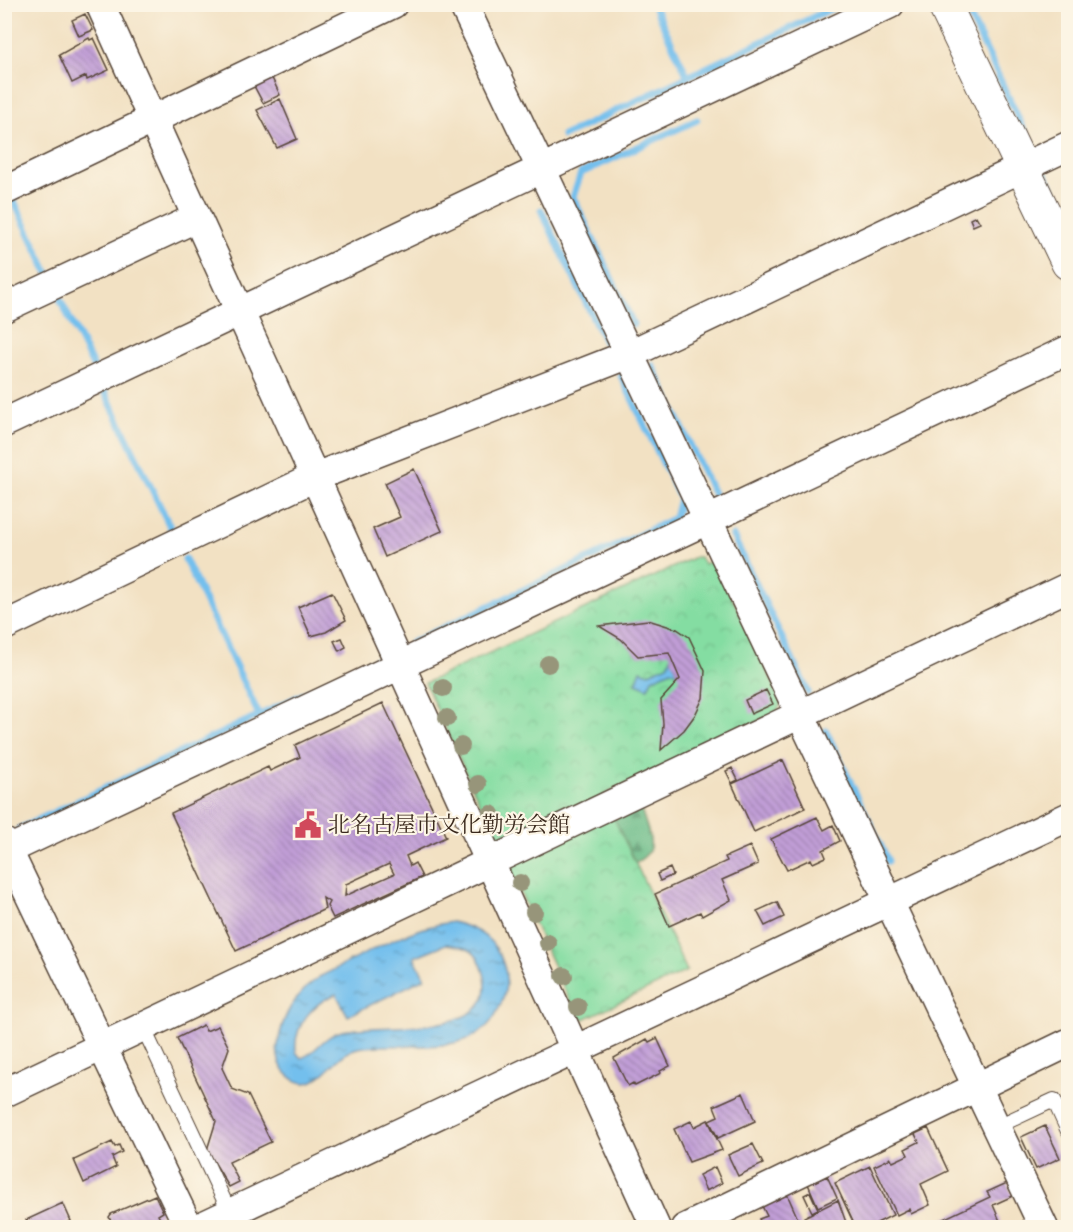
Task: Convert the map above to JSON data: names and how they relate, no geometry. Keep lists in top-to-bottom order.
{
  "places": {
    "public building": ["北名古屋市文化勤労会館"]
  }
}
